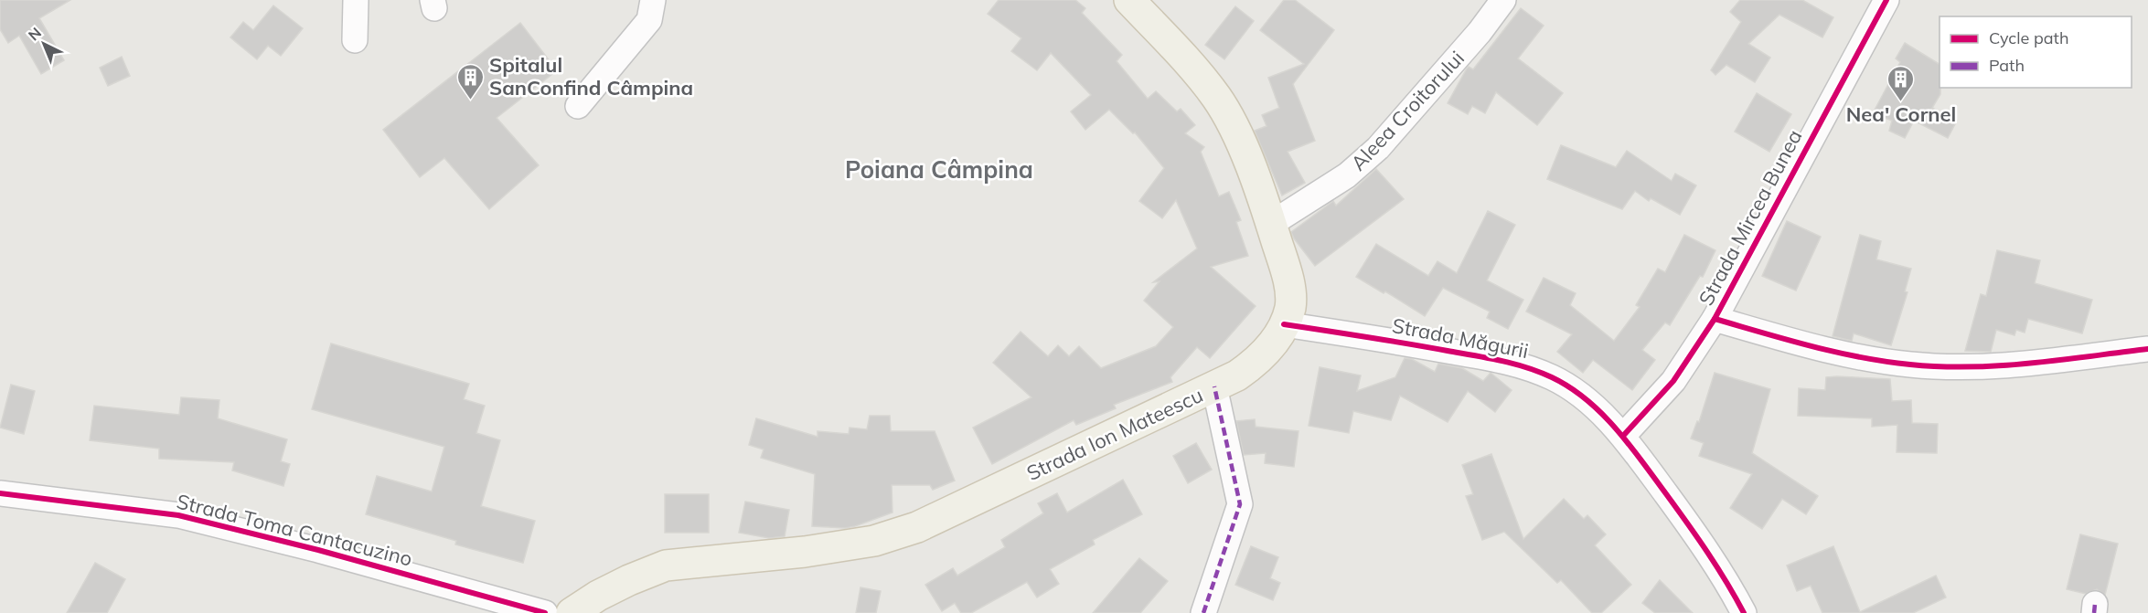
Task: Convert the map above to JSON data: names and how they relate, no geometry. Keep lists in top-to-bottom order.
{
  "streets": {
    "main road": ["Strada Ion Mateescu"],
    "street": [
      "Aleea Croitorului",
      "Strada Mircea Bunea",
      "Strada Măgurii",
      "Strada Toma Cantacuzino"
    ]
  },
  "crossings": [
    ["Aleea Croitorului", "Strada Ion Mateescu"],
    ["Strada Mircea Bunea", "Strada Măgurii"],
    ["Strada Măgurii", "Strada Ion Mateescu"]
  ],
  "districts": ["Poiana Câmpina"],
  "places": {
    "building": ["Spitalul SanConfind Câmpina", "Nea' Cornel"]
  },
  "legend": ["Cycle path", "Path"],
  "north": "top left"
}
